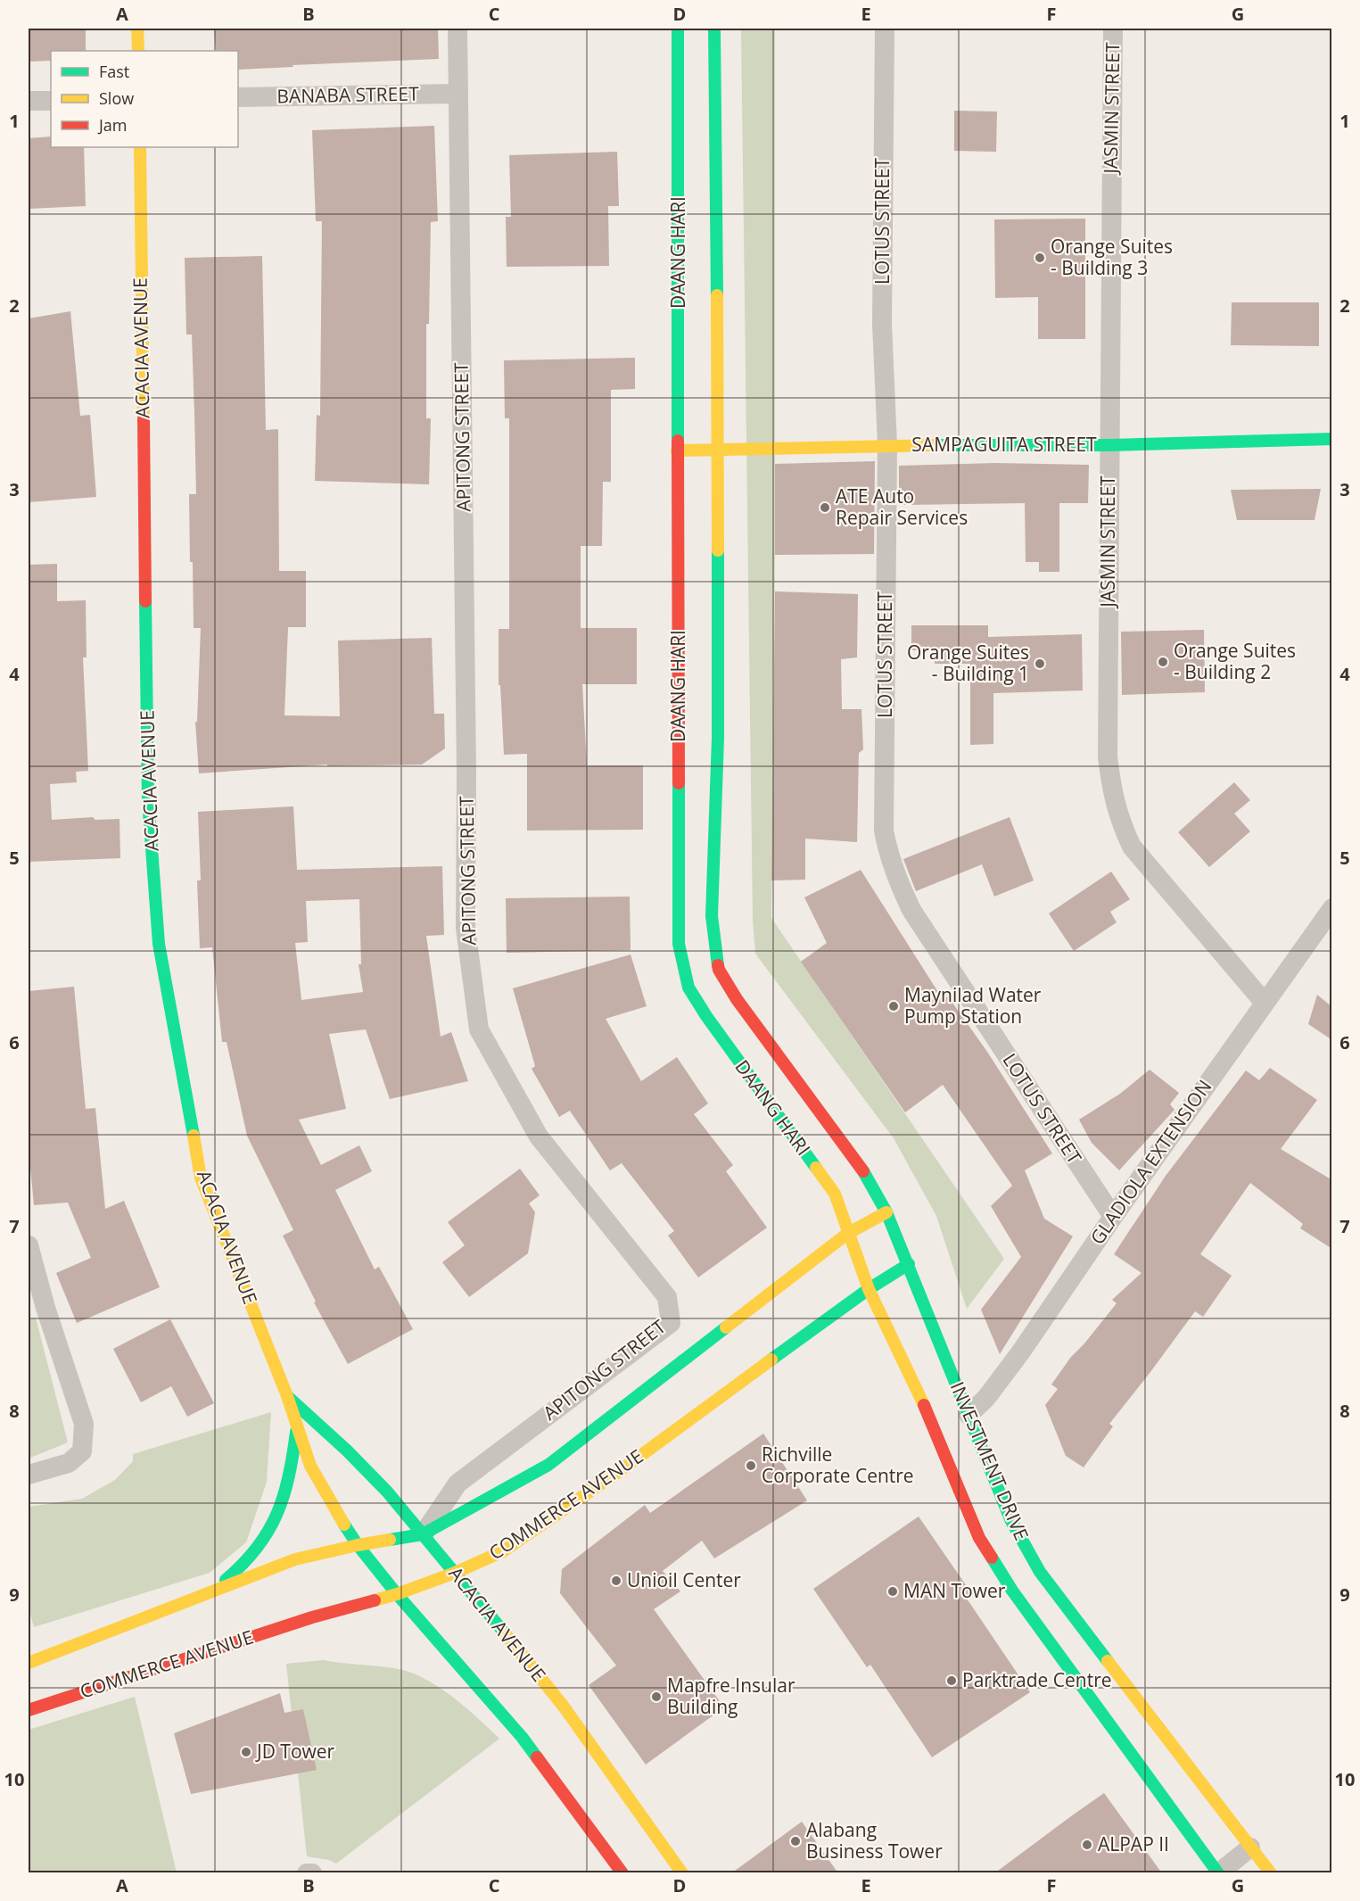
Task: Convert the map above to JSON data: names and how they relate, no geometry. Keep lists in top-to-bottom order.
{
  "streets": {
    "main road": [
      "DAANG HARI",
      "ACACIA AVENUE",
      "SAMPAGUITA STREET",
      "INVESTMENT DRIVE",
      "COMMERCE AVENUE"
    ],
    "street": [
      "BANABA STREET",
      "JASMIN STREET",
      "LOTUS STREET",
      "APITONG STREET",
      "GLADIOLA EXTENSION"
    ]
  },
  "crossings": [
    ["BANABA STREET", "APITONG STREET"],
    ["JASMIN STREET", "SAMPAGUITA STREET"],
    ["JASMIN STREET", "GLADIOLA EXTENSION"],
    ["LOTUS STREET", "SAMPAGUITA STREET"],
    ["LOTUS STREET", "GLADIOLA EXTENSION"],
    ["DAANG HARI", "SAMPAGUITA STREET"],
    ["DAANG HARI", "INVESTMENT DRIVE"],
    ["DAANG HARI", "COMMERCE AVENUE"],
    ["ACACIA AVENUE", "APITONG STREET"],
    ["ACACIA AVENUE", "COMMERCE AVENUE"],
    ["GLADIOLA EXTENSION", "INVESTMENT DRIVE"],
    ["INVESTMENT DRIVE", "COMMERCE AVENUE"]
  ],
  "places": [
    "Orange Suites - Building 3",
    "ATE Auto Repair Services",
    "Orange Suites - Building 2",
    "Orange Suites - Building 1",
    "Maynilad Water Pump Station",
    "Richville Corporate Centre",
    "Unioil Center",
    "MAN Tower",
    "Parktrade Centre",
    "Mapfre Insular Building",
    "JD Tower",
    "Alabang Business Tower",
    "ALPAP II"
  ],
  "legend": ["Fast", "Slow", "Jam"],
  "grid": {
    "columns": [
      "A",
      "B",
      "C",
      "D",
      "E",
      "F",
      "G"
    ],
    "rows": [
      "1",
      "2",
      "3",
      "4",
      "5",
      "6",
      "7",
      "8",
      "9",
      "10"
    ]
  }
}
